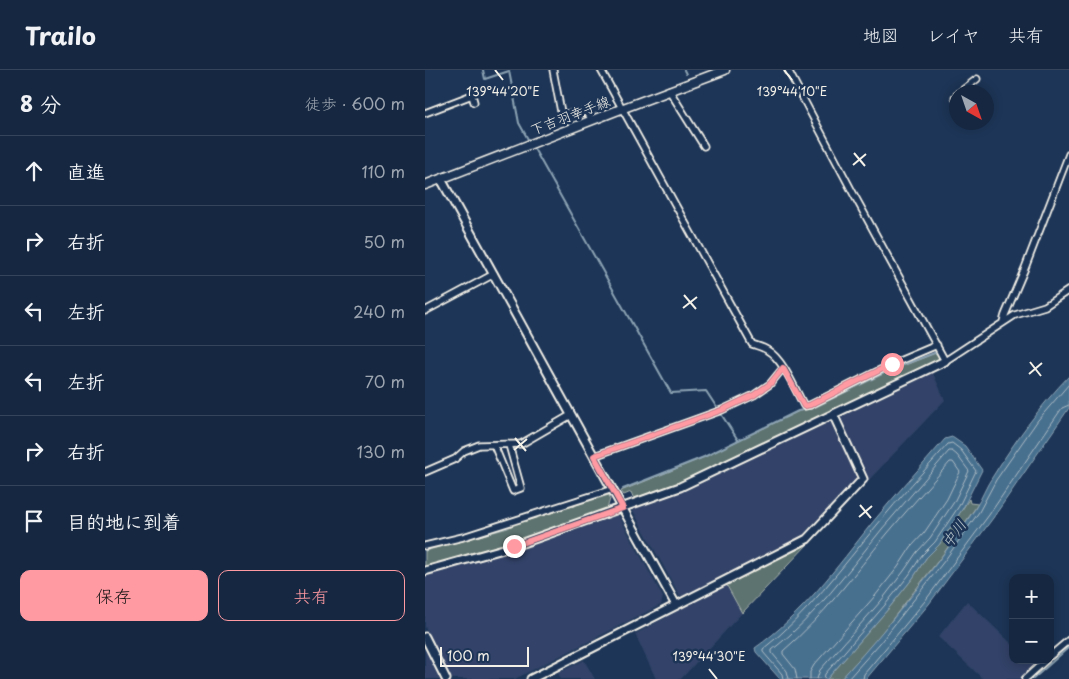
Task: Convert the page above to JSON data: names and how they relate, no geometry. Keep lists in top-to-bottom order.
{
  "streets": {
    "main road": ["下吉羽幸手線"]
  },
  "water": ["中川"],
  "scale_bar": "100 m",
  "north": "bottom right",
  "page": {
    "header": "Trailo",
    "nav": ["地図", "レイヤ", "共有"],
    "heading": ["8 分", "徒歩 · 600 m"],
    "list": [
      ["直進", "110 m"],
      ["右折", "50 m"],
      ["左折", "240 m"],
      ["左折", "70 m"],
      ["右折", "130 m"],
      "目的地に到着"
    ],
    "buttons": ["保存", "共有"],
    "map_buttons": ["+", "−"],
    "scale": "100 m"
  },
  "coordinates": ["139°44'10\"E", "139°44'20\"E", "139°44'30\"E"]
}
